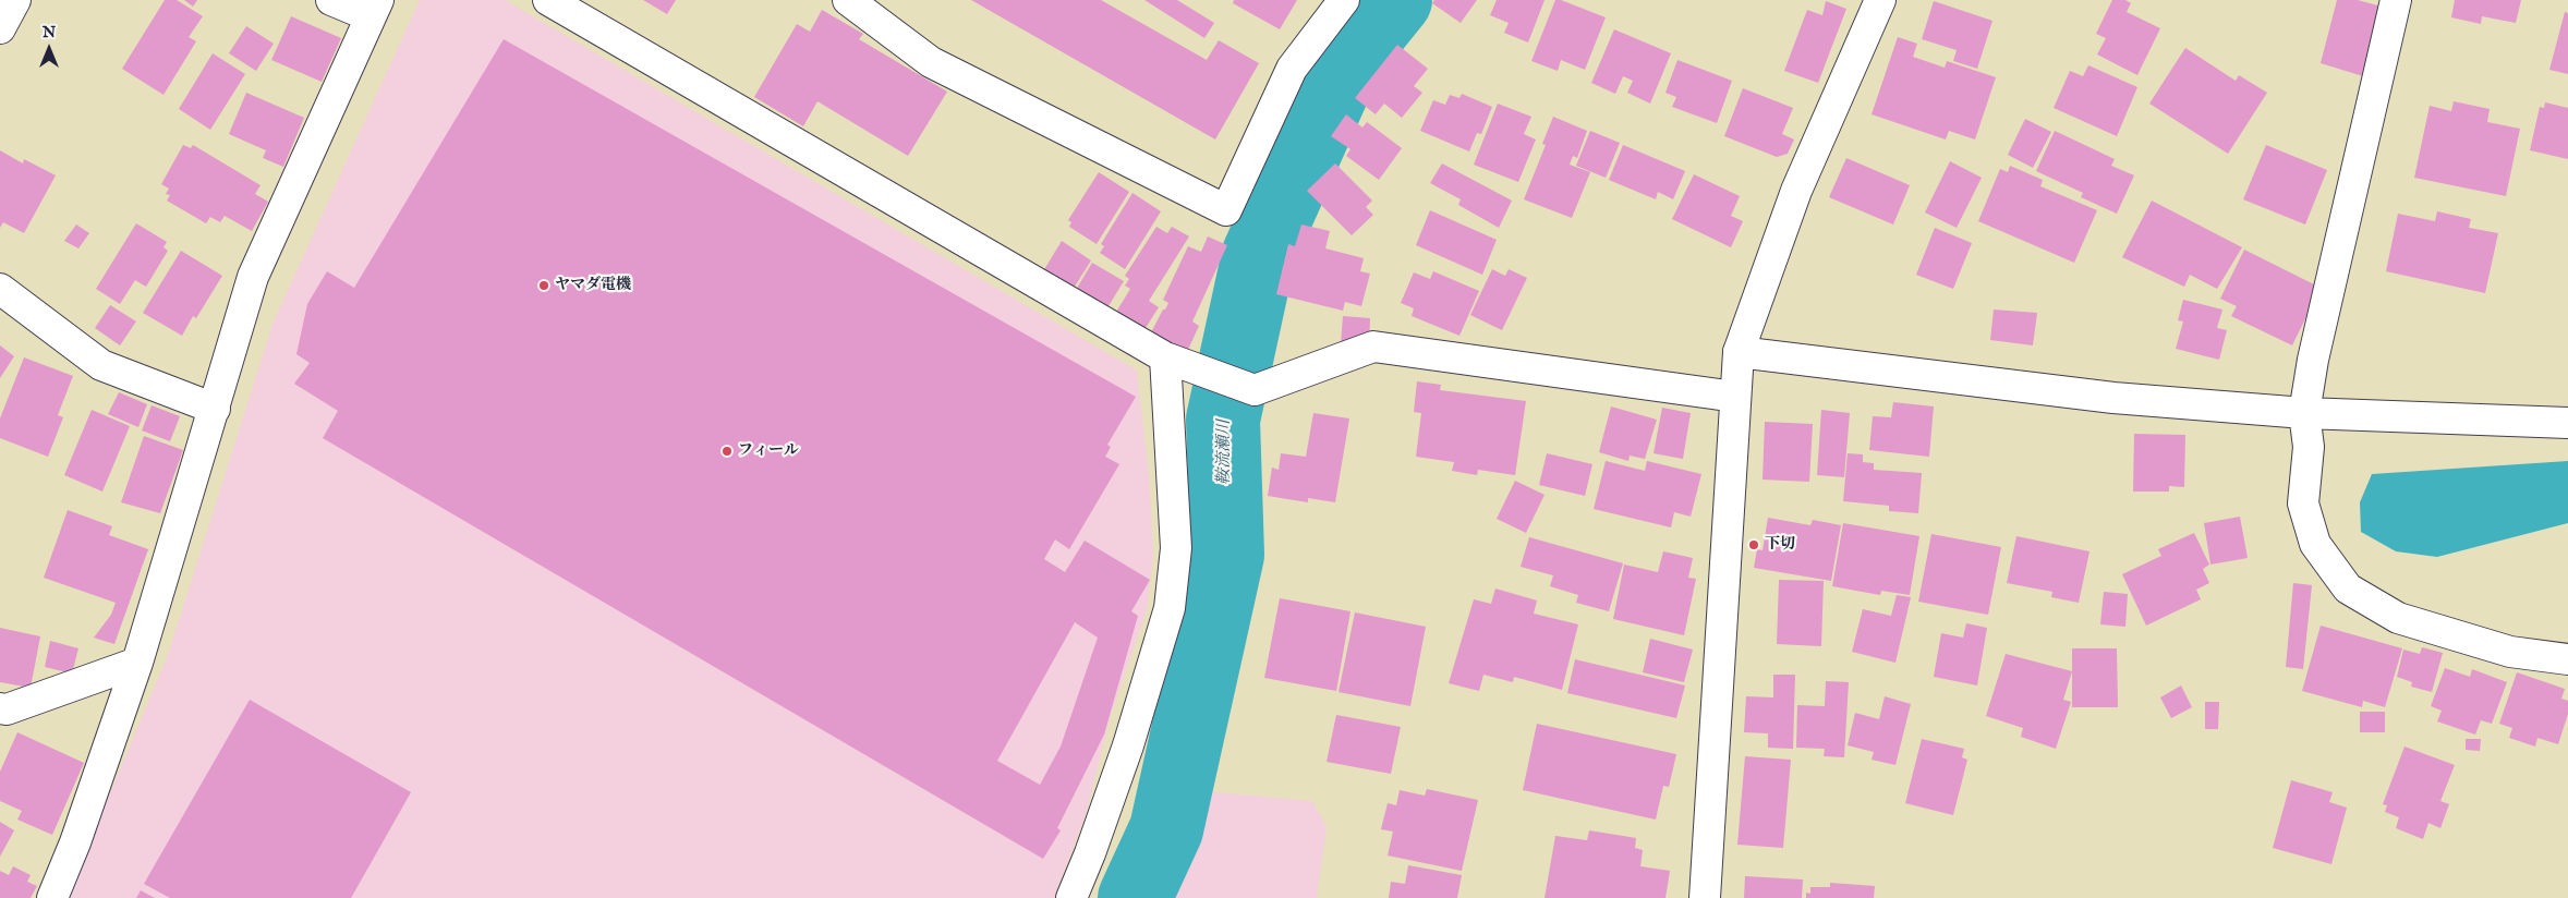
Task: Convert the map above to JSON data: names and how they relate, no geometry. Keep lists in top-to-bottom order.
{
  "water": ["鞍流瀬川"],
  "places": ["ヤマダ電機", "フィール", "下切"],
  "north": "top"
}
